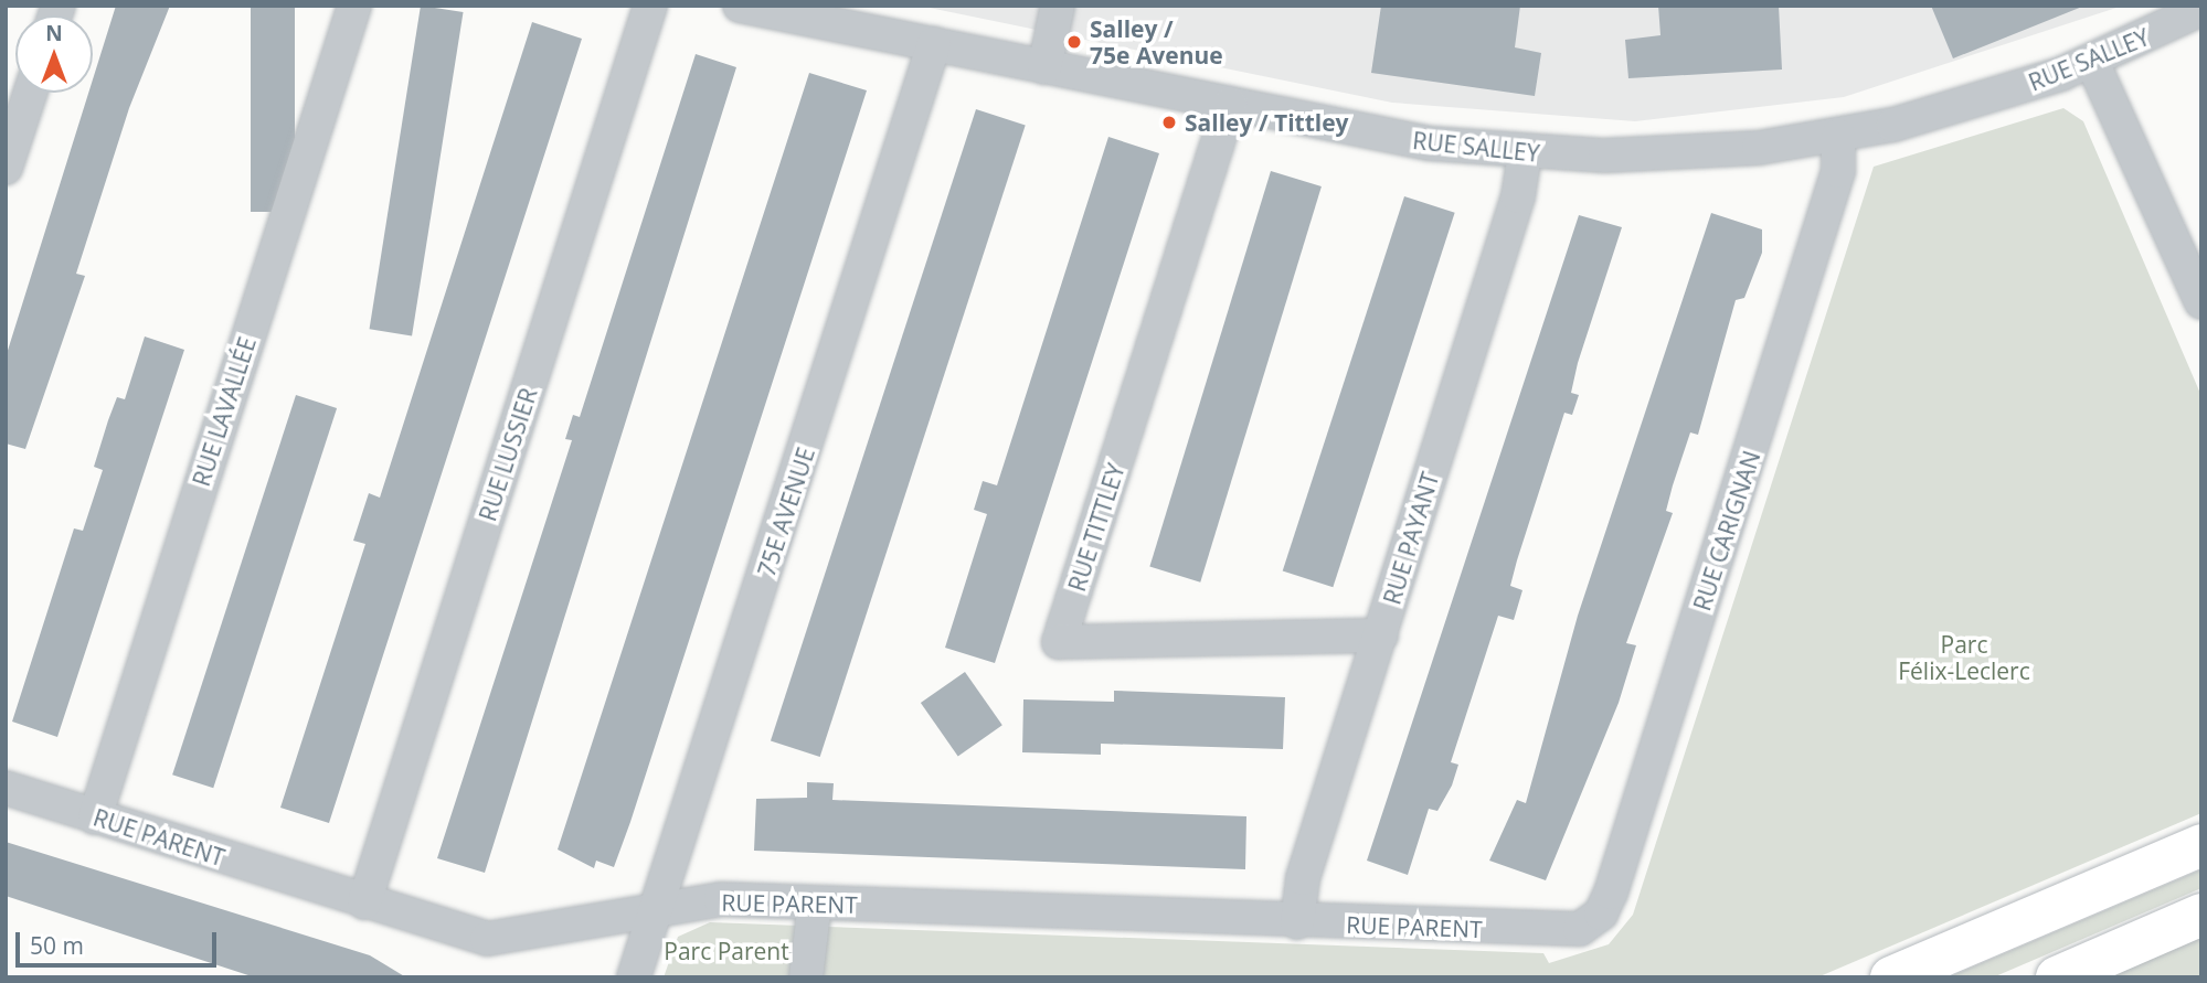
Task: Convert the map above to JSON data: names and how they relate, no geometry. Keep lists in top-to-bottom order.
{
  "streets": {
    "street": [
      "RUE SALLEY",
      "RUE LAVALLÉE",
      "RUE LUSSIER",
      "75E AVENUE",
      "RUE TITTLEY",
      "RUE CARIGNAN",
      "RUE PAYANT",
      "RUE PARENT"
    ]
  },
  "crossings": [
    ["RUE SALLEY", "75E AVENUE"],
    ["RUE SALLEY", "RUE TITTLEY"],
    ["RUE SALLEY", "RUE CARIGNAN"],
    ["RUE SALLEY", "RUE PAYANT"],
    ["RUE LAVALLÉE", "RUE PARENT"],
    ["RUE LUSSIER", "RUE PARENT"],
    ["75E AVENUE", "RUE PARENT"],
    ["RUE TITTLEY", "RUE PAYANT"],
    ["RUE CARIGNAN", "RUE PARENT"],
    ["RUE PAYANT", "RUE PARENT"]
  ],
  "parks": ["Parc Félix-Leclerc", "Parc Parent"],
  "places": ["Salley / 75e Avenue", "Salley / Tittley"],
  "scale_bar": "50 m",
  "north": "top"
}
